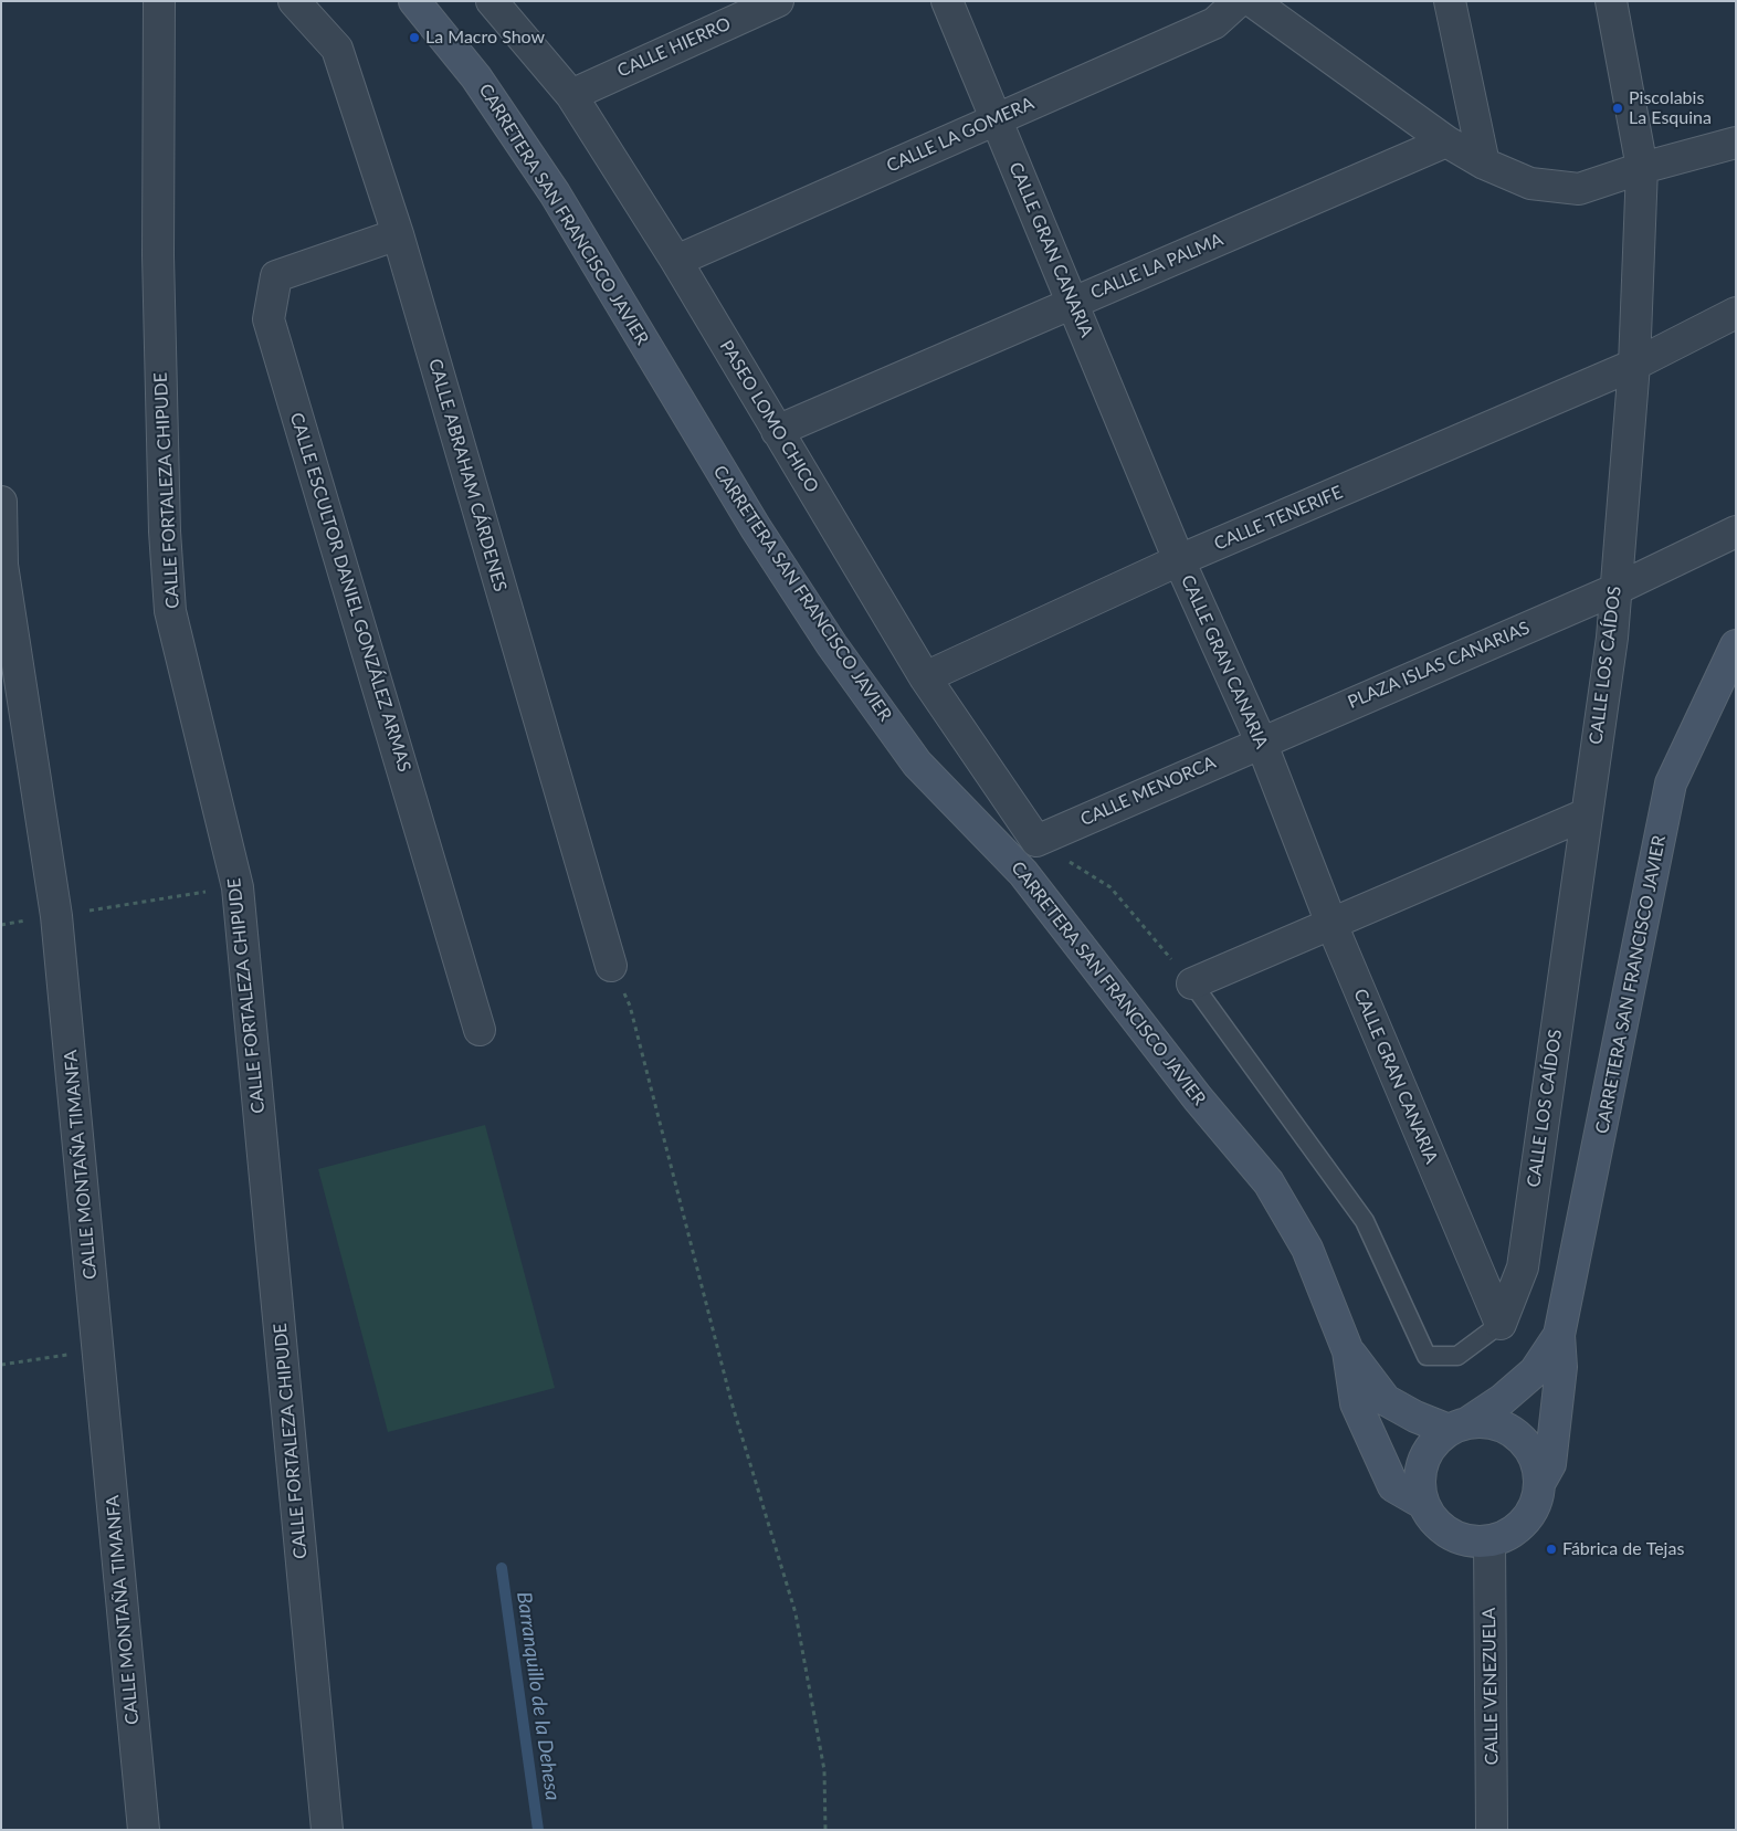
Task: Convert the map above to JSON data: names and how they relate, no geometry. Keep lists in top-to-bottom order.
{
  "streets": {
    "main road": ["CARRETERA SAN FRANCISCO JAVIER"],
    "street": [
      "CALLE HIERRO",
      "CALLE LA GOMERA",
      "CALLE GRAN CANARIA",
      "CALLE LA PALMA",
      "PASEO LOMO CHICO",
      "CALLE ABRAHAM CÁRDENES",
      "CALLE FORTALEZA CHIPUDE",
      "CALLE TENERIFE",
      "CALLE ESCULTOR DANIEL GONZÁLEZ ARMAS",
      "PLAZA ISLAS CANARIAS",
      "CALLE LOS CAÍDOS",
      "CALLE MENORCA",
      "CALLE MONTAÑA TIMANFA",
      "CALLE VENEZUELA"
    ]
  },
  "crossings": [
    ["CALLE HIERRO", "PASEO LOMO CHICO"],
    ["CALLE LA GOMERA", "CALLE GRAN CANARIA"],
    ["CALLE LA GOMERA", "PASEO LOMO CHICO"],
    ["CARRETERA SAN FRANCISCO JAVIER", "CALLE VENEZUELA"],
    ["CALLE GRAN CANARIA", "CALLE LA PALMA"],
    ["CALLE GRAN CANARIA", "CALLE TENERIFE"],
    ["CALLE GRAN CANARIA", "PLAZA ISLAS CANARIAS"],
    ["CALLE GRAN CANARIA", "CALLE LOS CAÍDOS"],
    ["CALLE GRAN CANARIA", "CALLE MENORCA"],
    ["CALLE LA PALMA", "PASEO LOMO CHICO"],
    ["PASEO LOMO CHICO", "CALLE TENERIFE"],
    ["PASEO LOMO CHICO", "CALLE MENORCA"],
    ["CALLE ABRAHAM CÁRDENES", "CALLE ESCULTOR DANIEL GONZÁLEZ ARMAS"],
    ["CALLE TENERIFE", "CALLE LOS CAÍDOS"],
    ["PLAZA ISLAS CANARIAS", "CALLE LOS CAÍDOS"],
    ["PLAZA ISLAS CANARIAS", "CALLE MENORCA"]
  ],
  "water": ["Barranquillo de la Dehesa"],
  "places": ["La Macro Show", "Piscolabis La Esquina", "Fábrica de Tejas"]
}
